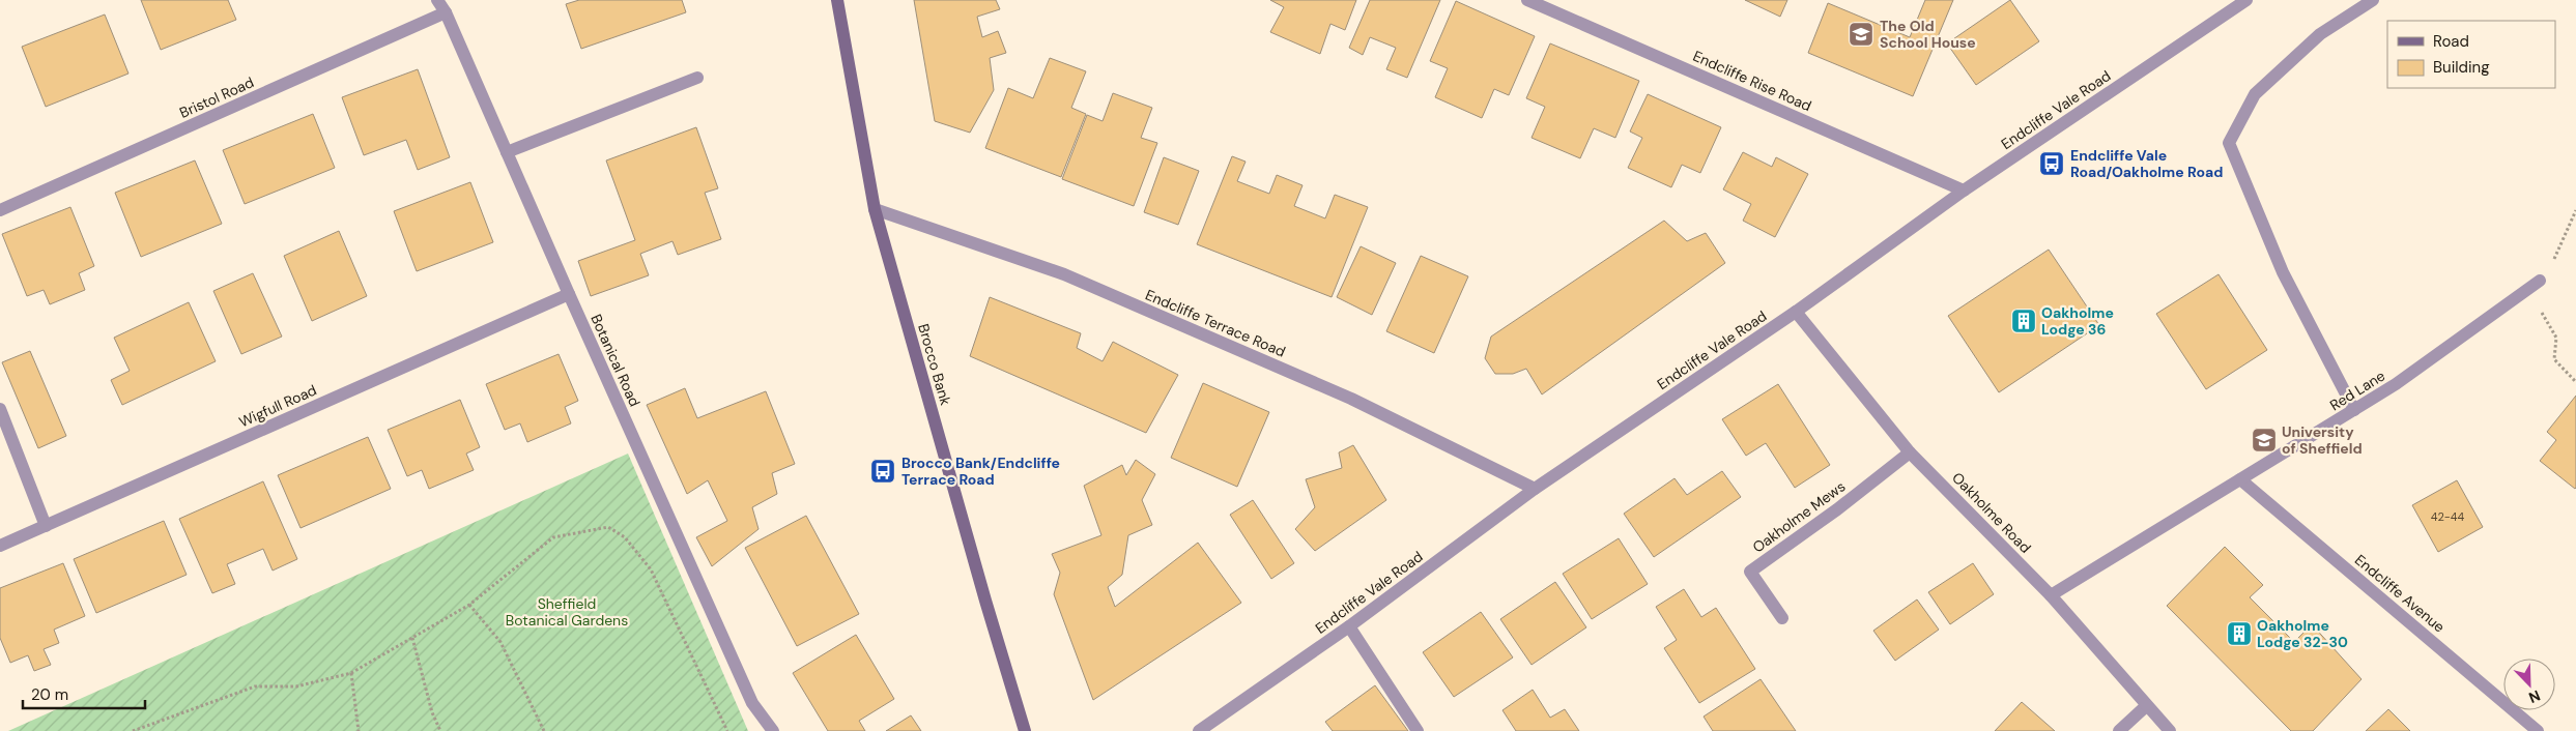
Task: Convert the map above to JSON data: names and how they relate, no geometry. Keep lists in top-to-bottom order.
{
  "streets": {
    "main road": ["Brocco Bank"],
    "street": [
      "Endcliffe Rise Road",
      "Bristol Road",
      "Endcliffe Vale Road",
      "Endcliffe Terrace Road",
      "Botanical Road",
      "Red Lane",
      "Wigfull Road",
      "Oakholme Road",
      "Oakholme Mews",
      "Endcliffe Avenue"
    ]
  },
  "crossings": [
    ["Endcliffe Rise Road", "Endcliffe Vale Road"],
    ["Bristol Road", "Botanical Road"],
    ["Endcliffe Vale Road", "Endcliffe Terrace Road"],
    ["Endcliffe Vale Road", "Oakholme Road"],
    ["Endcliffe Terrace Road", "Brocco Bank"],
    ["Botanical Road", "Wigfull Road"],
    ["Red Lane", "Oakholme Road"],
    ["Red Lane", "Endcliffe Avenue"],
    ["Oakholme Road", "Oakholme Mews"]
  ],
  "parks": ["Sheffield Botanical Gardens"],
  "places": {
    "school or university": ["The Old School House", "University of Sheffield"],
    "bus stop": ["Endcliffe Vale Road/Oakholme Road", "Brocco Bank/Endcliffe Terrace Road"],
    "building": ["Oakholme Lodge 36", "Oakholme Lodge 32-30"]
  },
  "house_numbers": ["42-44"],
  "legend": ["Road", "Building"],
  "scale_bar": "20 m",
  "north": "bottom right"
}
